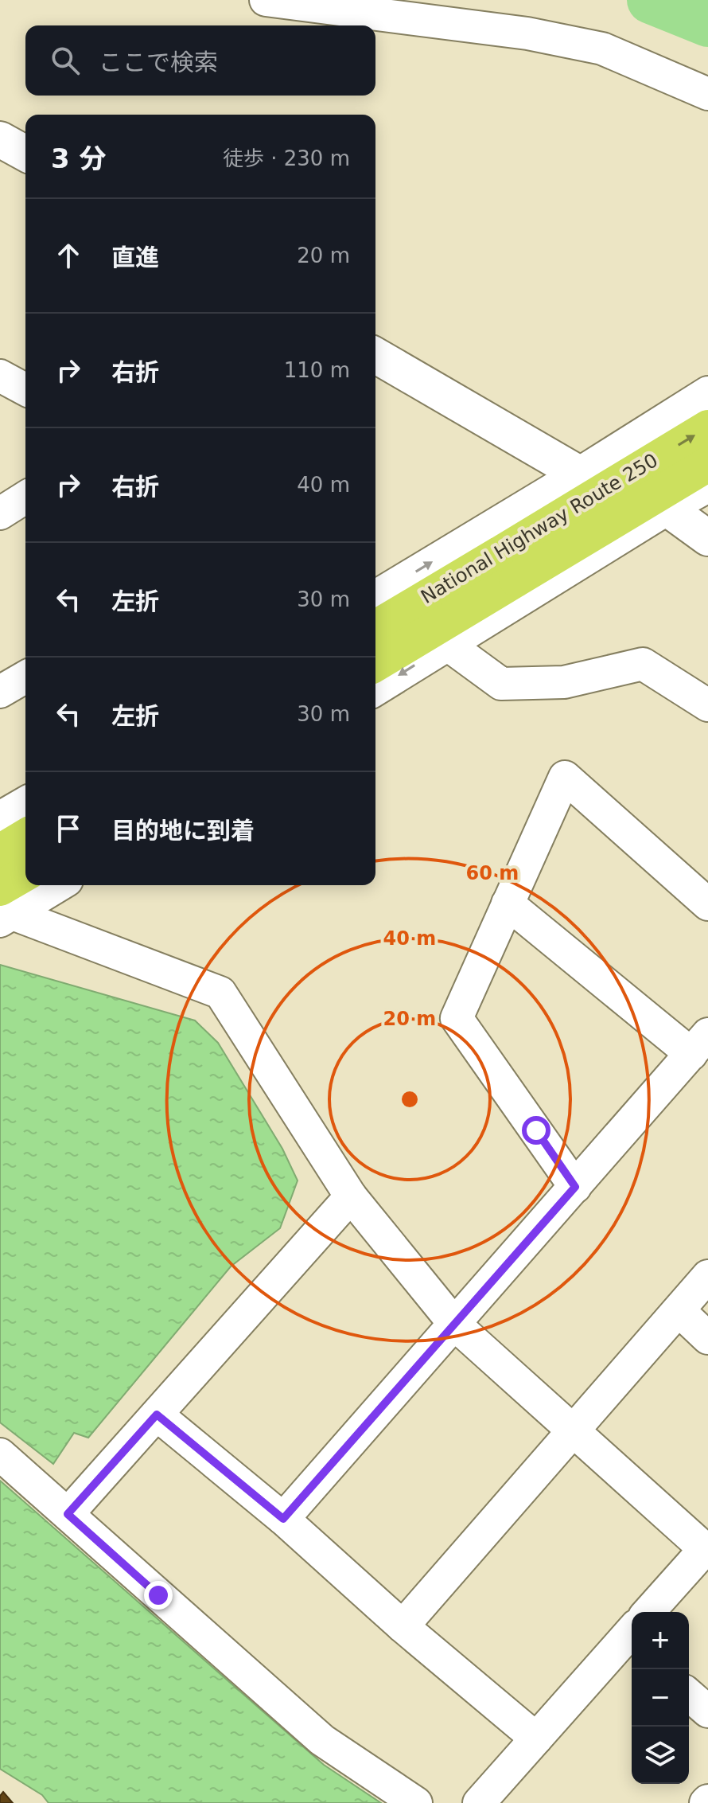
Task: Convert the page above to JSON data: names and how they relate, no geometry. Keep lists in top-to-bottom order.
{
  "streets": {
    "highway": ["National Highway Route 250"]
  },
  "page": {
    "search": "ここで検索",
    "heading": ["3 分", "徒歩 · 230 m"],
    "list": [
      ["直進", "20 m"],
      ["右折", "110 m"],
      ["右折", "40 m"],
      ["左折", "30 m"],
      ["左折", "30 m"],
      "目的地に到着"
    ],
    "map_buttons": ["+", "−"]
  },
  "rings": ["60 m", "40 m", "20 m"]
}
